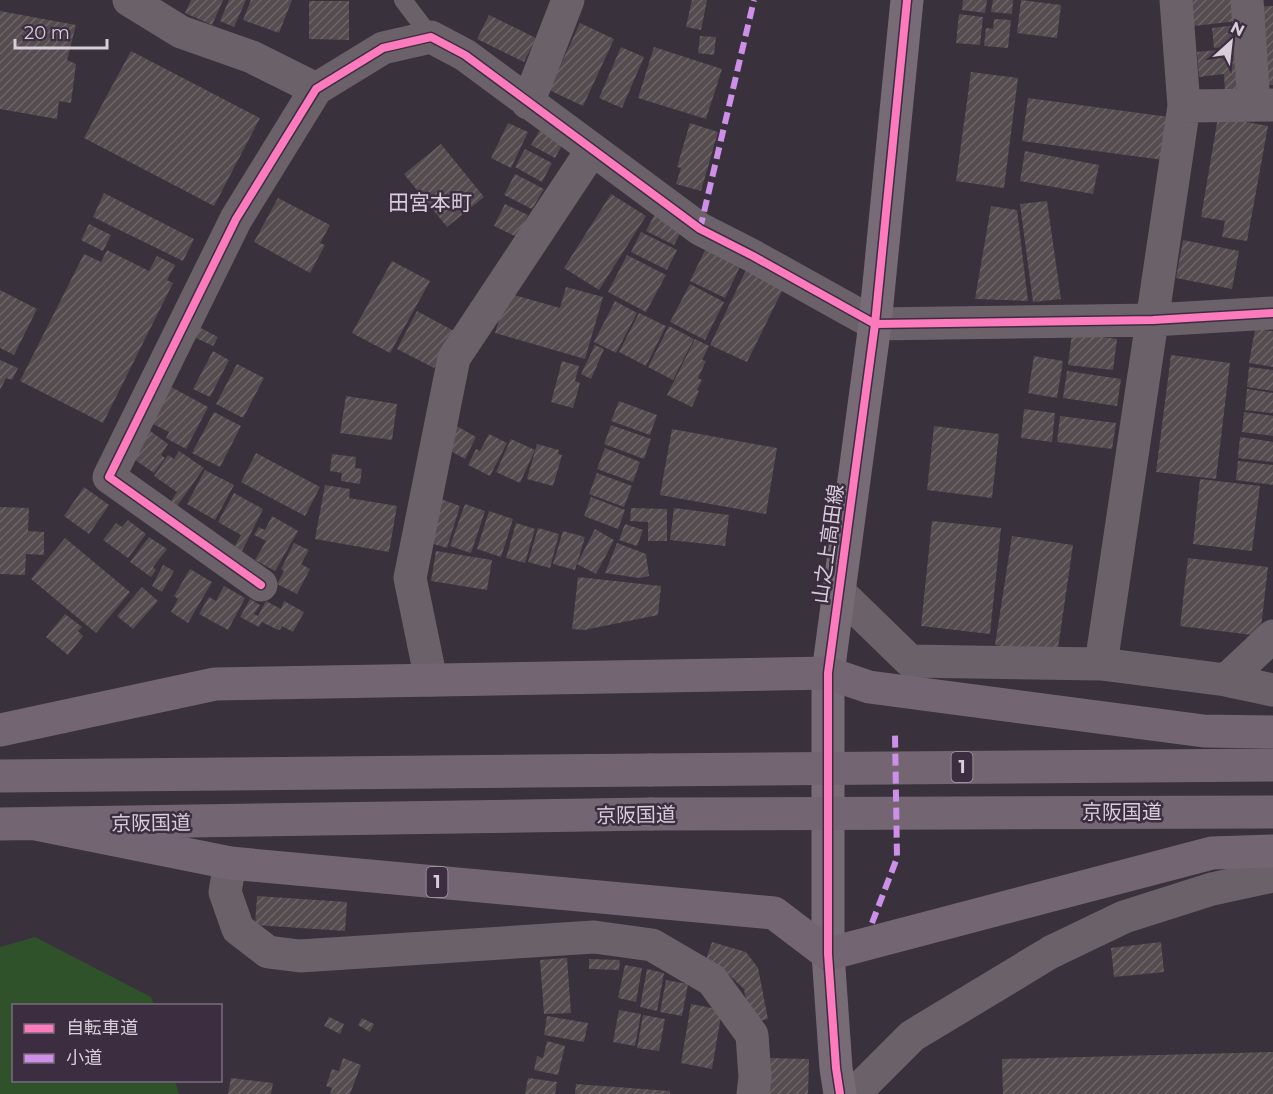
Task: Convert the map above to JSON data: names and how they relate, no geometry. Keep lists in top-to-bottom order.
{
  "streets": {
    "highway": ["1", "京阪国道"],
    "street": ["山之上高田線"]
  },
  "crossings": [
    ["山之上高田線", "1"],
    ["1", "京阪国道"]
  ],
  "districts": ["田宮本町"],
  "legend": ["自転車道", "小道"],
  "scale_bar": "20 m",
  "north": "top right"
}
